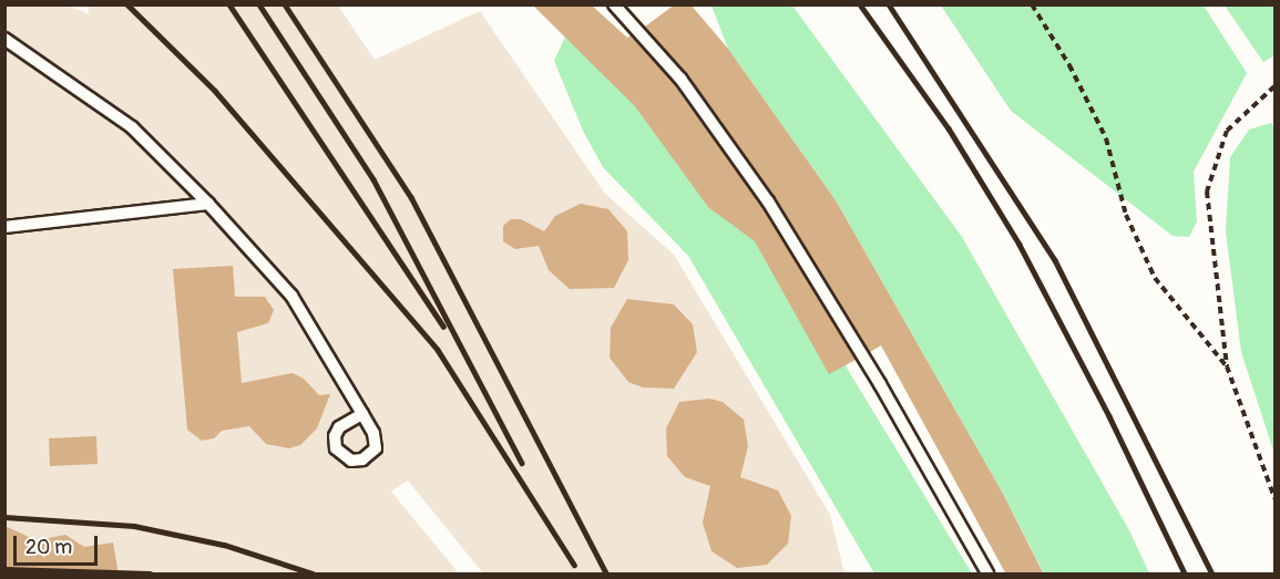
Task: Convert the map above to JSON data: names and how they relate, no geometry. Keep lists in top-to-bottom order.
{
  "scale_bar": "20 m"
}
